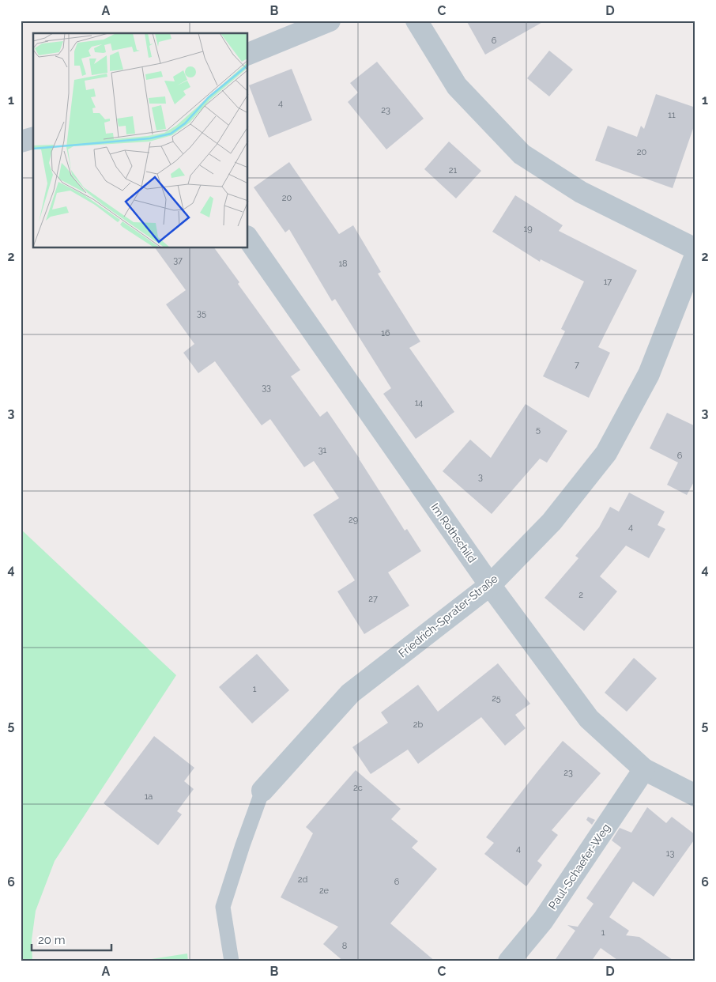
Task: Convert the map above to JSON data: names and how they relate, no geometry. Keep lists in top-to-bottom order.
{
  "streets": {
    "street": ["Im Rothschild", "Friedrich-Sprater-Straße", "Paul-Schaefer-Weg"]
  },
  "crossings": [
    ["Im Rothschild", "Friedrich-Sprater-Straße"],
    ["Im Rothschild", "Paul-Schaefer-Weg"]
  ],
  "house_numbers": [
    "6",
    "4",
    "23",
    "11",
    "20",
    "21",
    "20",
    "19",
    "37",
    "18",
    "17",
    "35",
    "16",
    "7",
    "33",
    "14",
    "5",
    "31",
    "6",
    "3",
    "29",
    "4",
    "2",
    "27",
    "1",
    "25",
    "2b",
    "23",
    "2c",
    "1a",
    "4",
    "13",
    "2d",
    "6",
    "2e",
    "1",
    "8"
  ],
  "scale_bar": "20 m",
  "grid": {
    "columns": [
      "A",
      "B",
      "C",
      "D"
    ],
    "rows": [
      "1",
      "2",
      "3",
      "4",
      "5",
      "6"
    ]
  }
}
